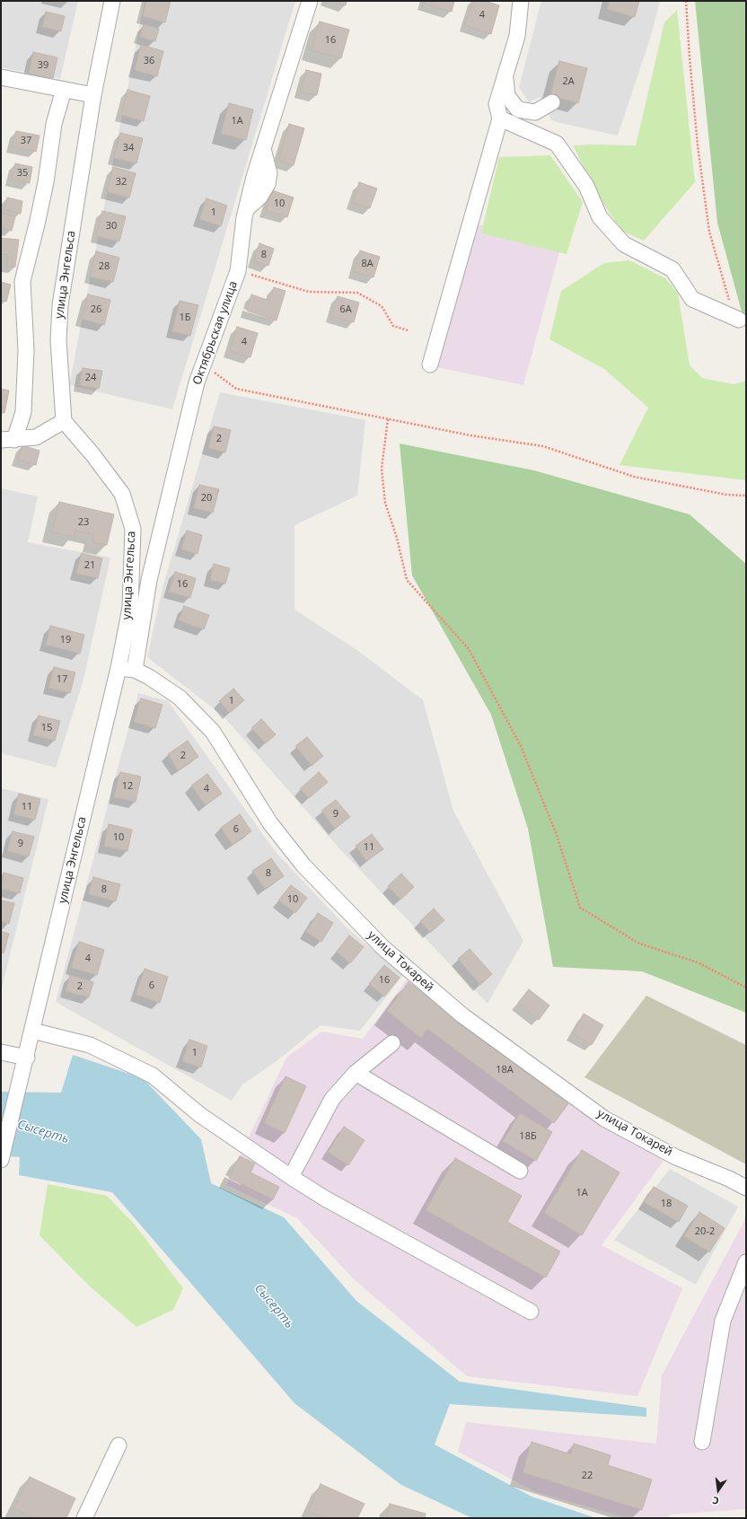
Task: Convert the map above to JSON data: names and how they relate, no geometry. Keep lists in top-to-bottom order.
{
  "streets": {
    "street": ["улица Энгельса", "Октябрьская улица", "улица Токарей"]
  },
  "crossings": [
    ["улица Энгельса", "улица Токарей"],
    ["Октябрьская улица", "улица Токарей"]
  ],
  "water": ["Сысерть"],
  "house_numbers": [
    "4",
    "16",
    "36",
    "39",
    "2А",
    "1А",
    "37",
    "34",
    "35",
    "32",
    "10",
    "1",
    "30",
    "8",
    "8А",
    "28",
    "26",
    "6А",
    "1Б",
    "4",
    "24",
    "2",
    "20",
    "23",
    "21",
    "16",
    "19",
    "17",
    "1",
    "15",
    "2",
    "12",
    "4",
    "11",
    "9",
    "6",
    "10",
    "9",
    "11",
    "8",
    "8",
    "10",
    "4",
    "16",
    "6",
    "2",
    "1",
    "18А",
    "18Б",
    "1А",
    "18",
    "20-2",
    "22"
  ],
  "north": "bottom"
}
